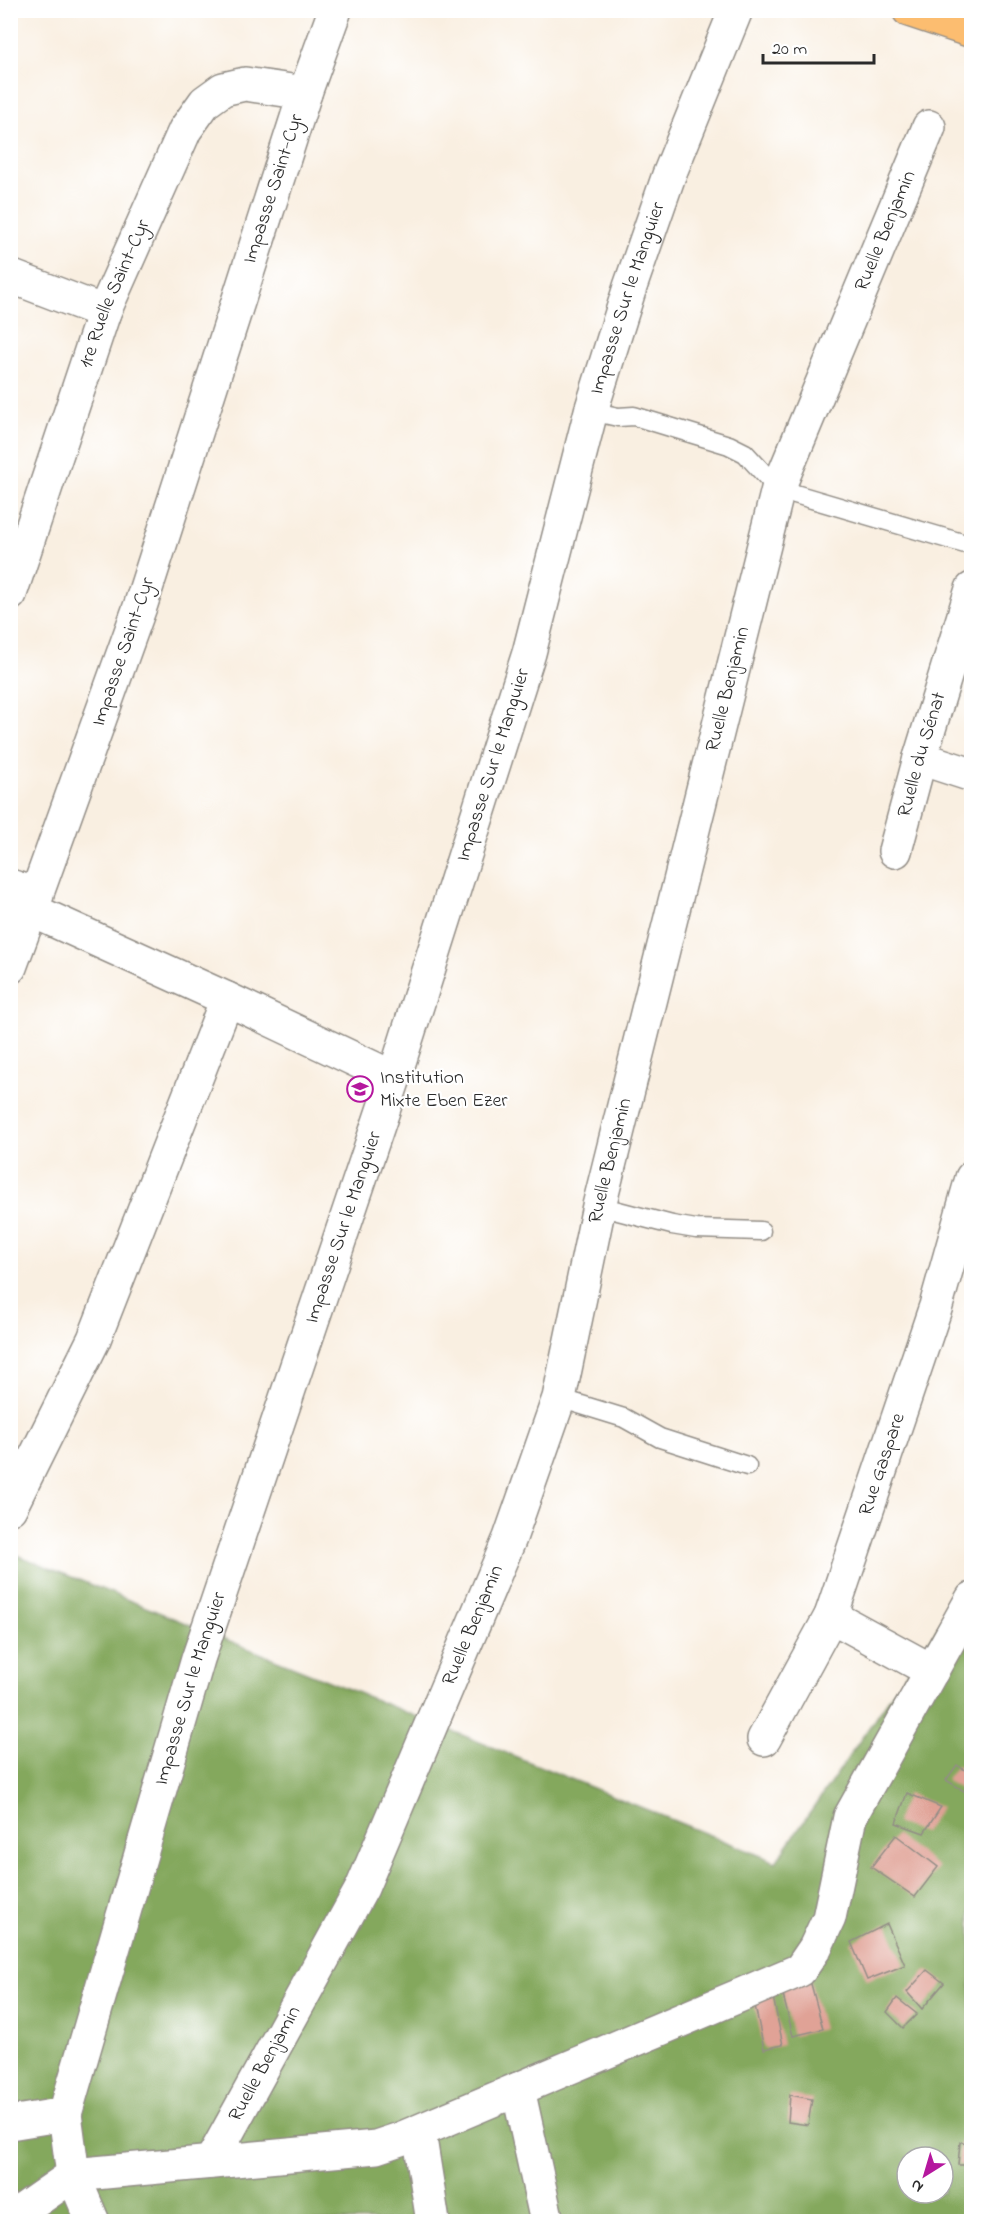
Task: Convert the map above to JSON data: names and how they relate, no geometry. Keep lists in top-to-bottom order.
{
  "streets": {
    "street": [
      "Impasse Saint-Cyr",
      "Ruelle Benjamin",
      "1re Ruelle Saint-Cyr",
      "Impasse Sur le Manguier",
      "Ruelle du Sénat",
      "Rue Gaspare"
    ]
  },
  "crossings": [
    ["Impasse Saint-Cyr", "1re Ruelle Saint-Cyr"]
  ],
  "places": {
    "school or university": ["Institution Mixte Eben Ezer"]
  },
  "scale_bar": "20 m",
  "north": "bottom left"
}
